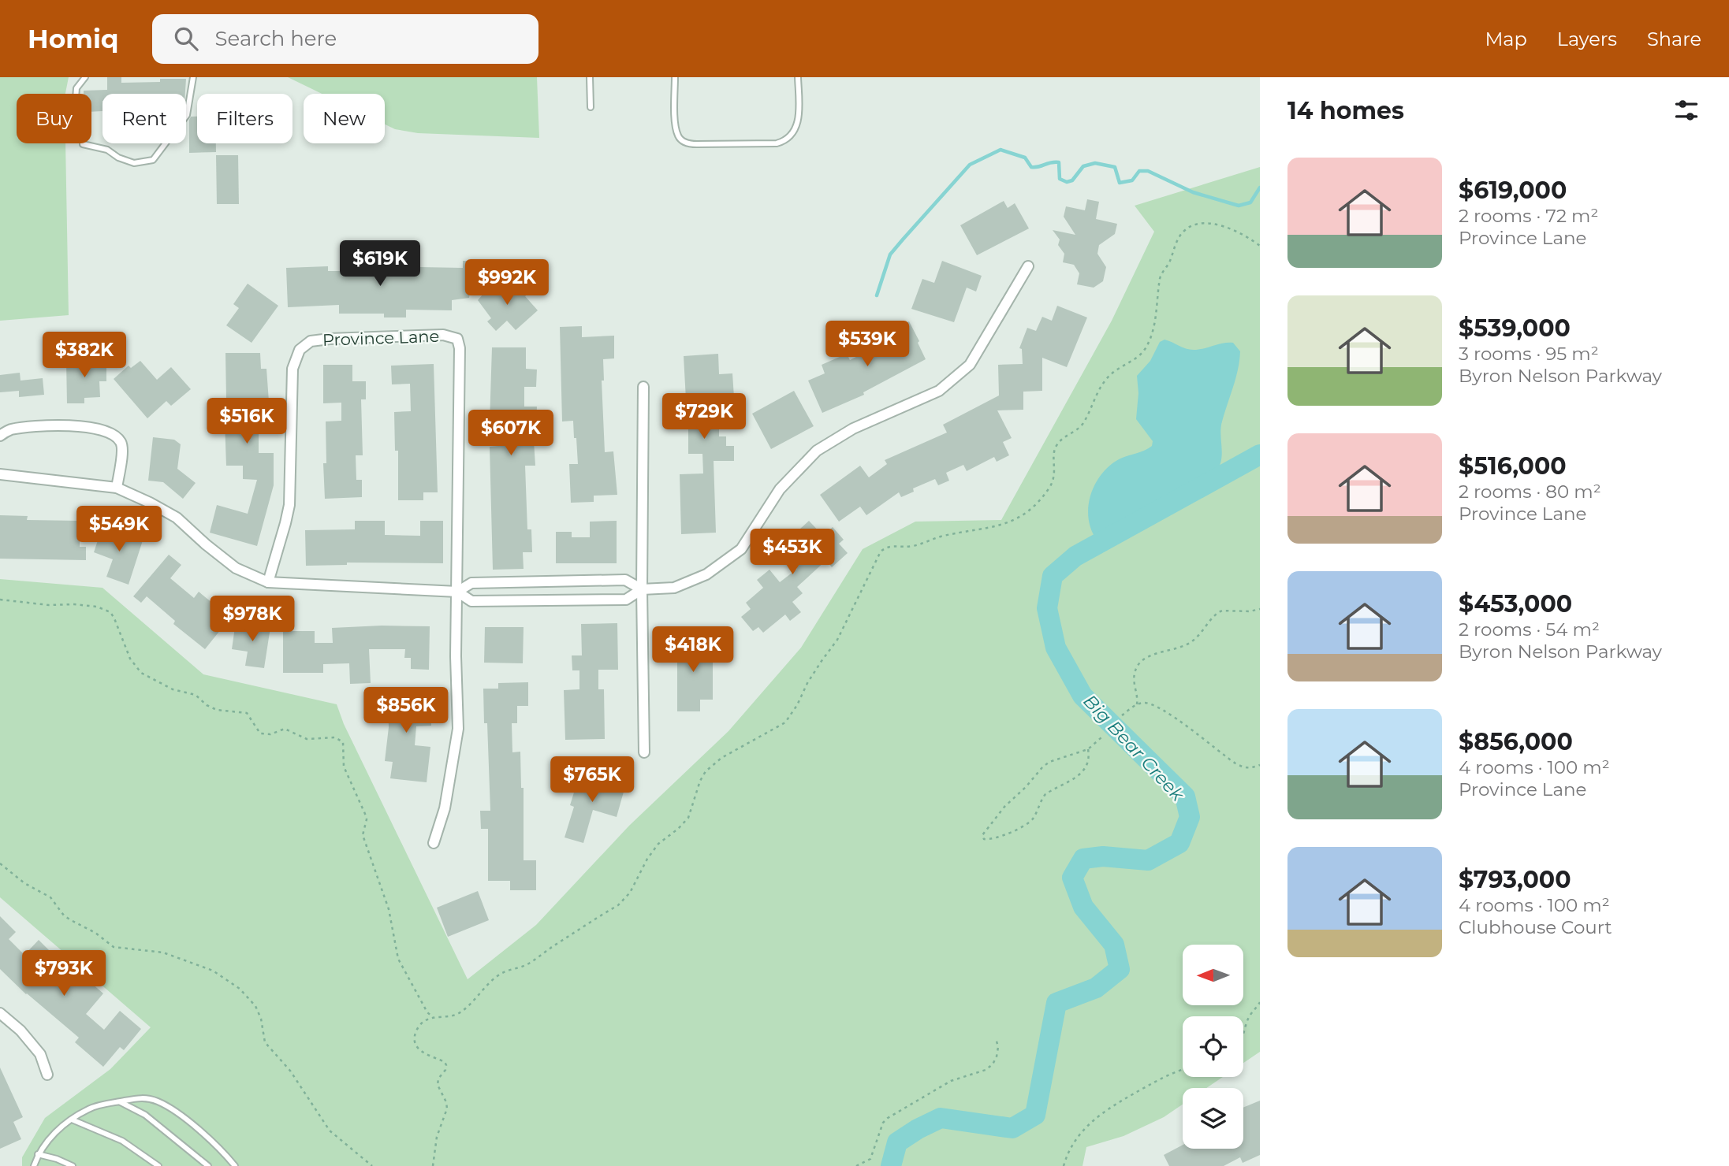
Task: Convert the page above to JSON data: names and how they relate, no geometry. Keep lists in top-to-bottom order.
{
  "streets": {
    "street": ["Province Lane"]
  },
  "water": ["Big Bear Creek"],
  "north": "left",
  "page": {
    "header": "Homiq",
    "search": "Search here",
    "nav": ["Map", "Layers", "Share"],
    "heading": "14 homes",
    "chip": [
      "Buy",
      "Rent",
      "Filters",
      "New"
    ],
    "list": [
      {
        "name": "$619,000",
        "note": "2 rooms · 72 m² · Province Lane"
      },
      {
        "name": "$539,000",
        "note": "3 rooms · 95 m² · Byron Nelson Parkway"
      },
      {
        "name": "$516,000",
        "note": "2 rooms · 80 m² · Province Lane"
      },
      {
        "name": "$453,000",
        "note": "2 rooms · 54 m² · Byron Nelson Parkway"
      },
      {
        "name": "$856,000",
        "note": "4 rooms · 100 m² · Province Lane"
      },
      {
        "name": "$793,000",
        "note": "4 rooms · 100 m² · Clubhouse Court"
      }
    ],
    "price": [
      "$619K",
      "$992K",
      "$539K",
      "$382K",
      "$729K",
      "$516K",
      "$607K",
      "$549K",
      "$453K",
      "$978K",
      "$418K",
      "$856K",
      "$765K",
      "$793K"
    ]
  }
}
